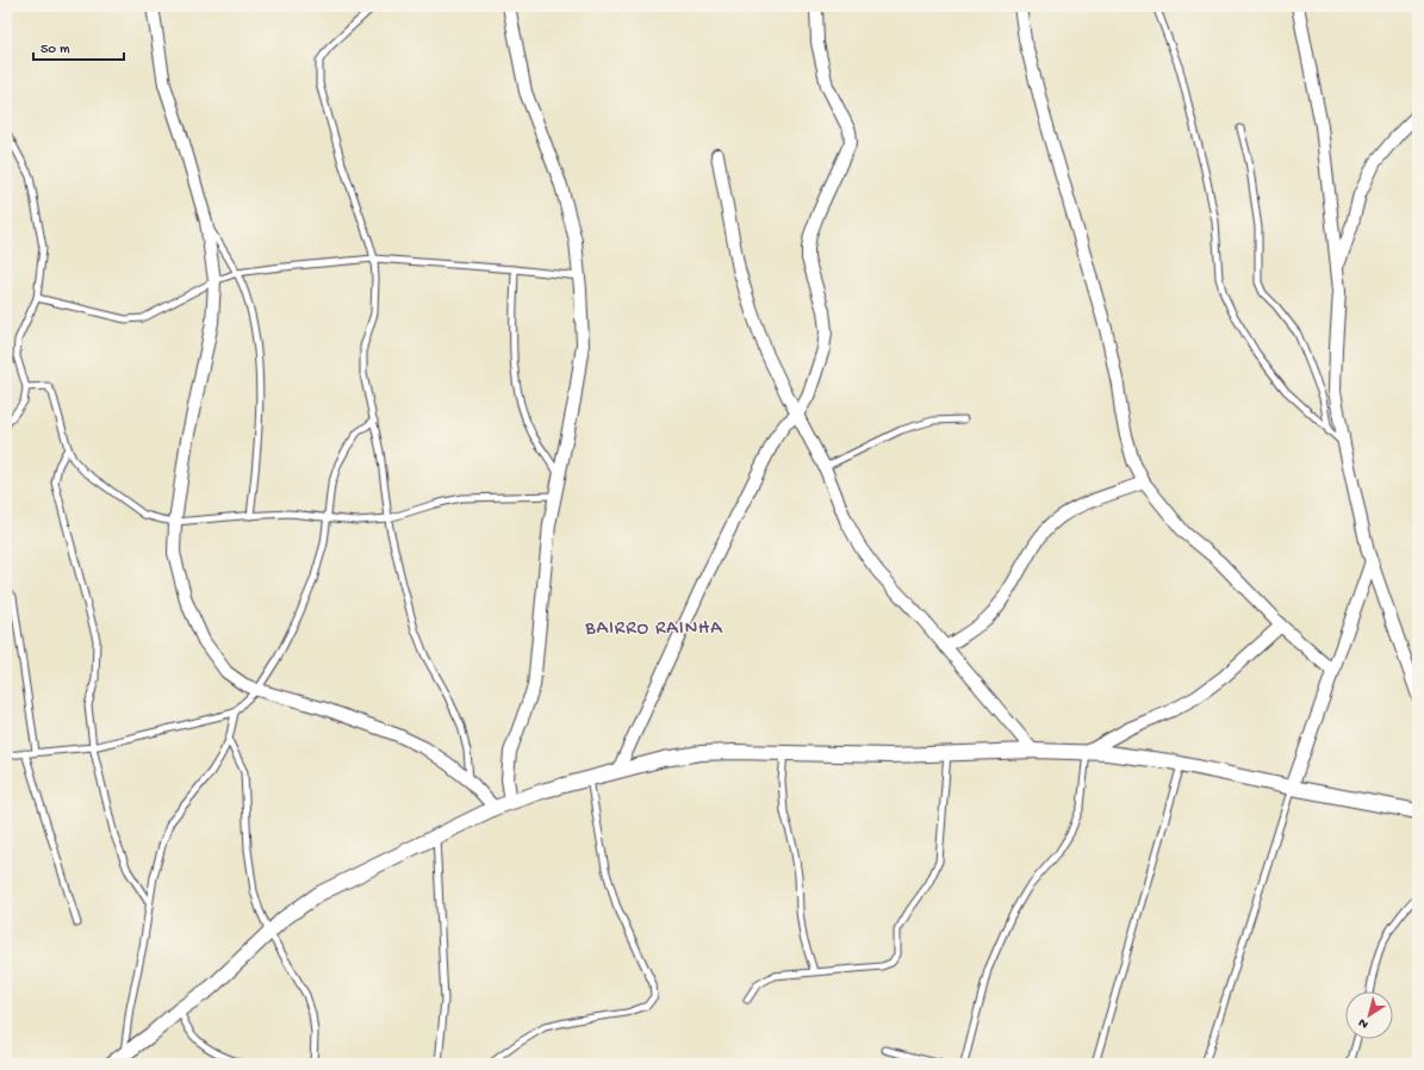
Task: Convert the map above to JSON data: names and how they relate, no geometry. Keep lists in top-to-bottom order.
{
  "districts": ["BAIRRO RAINHA"],
  "scale_bar": "50 m",
  "north": "bottom left"
}
